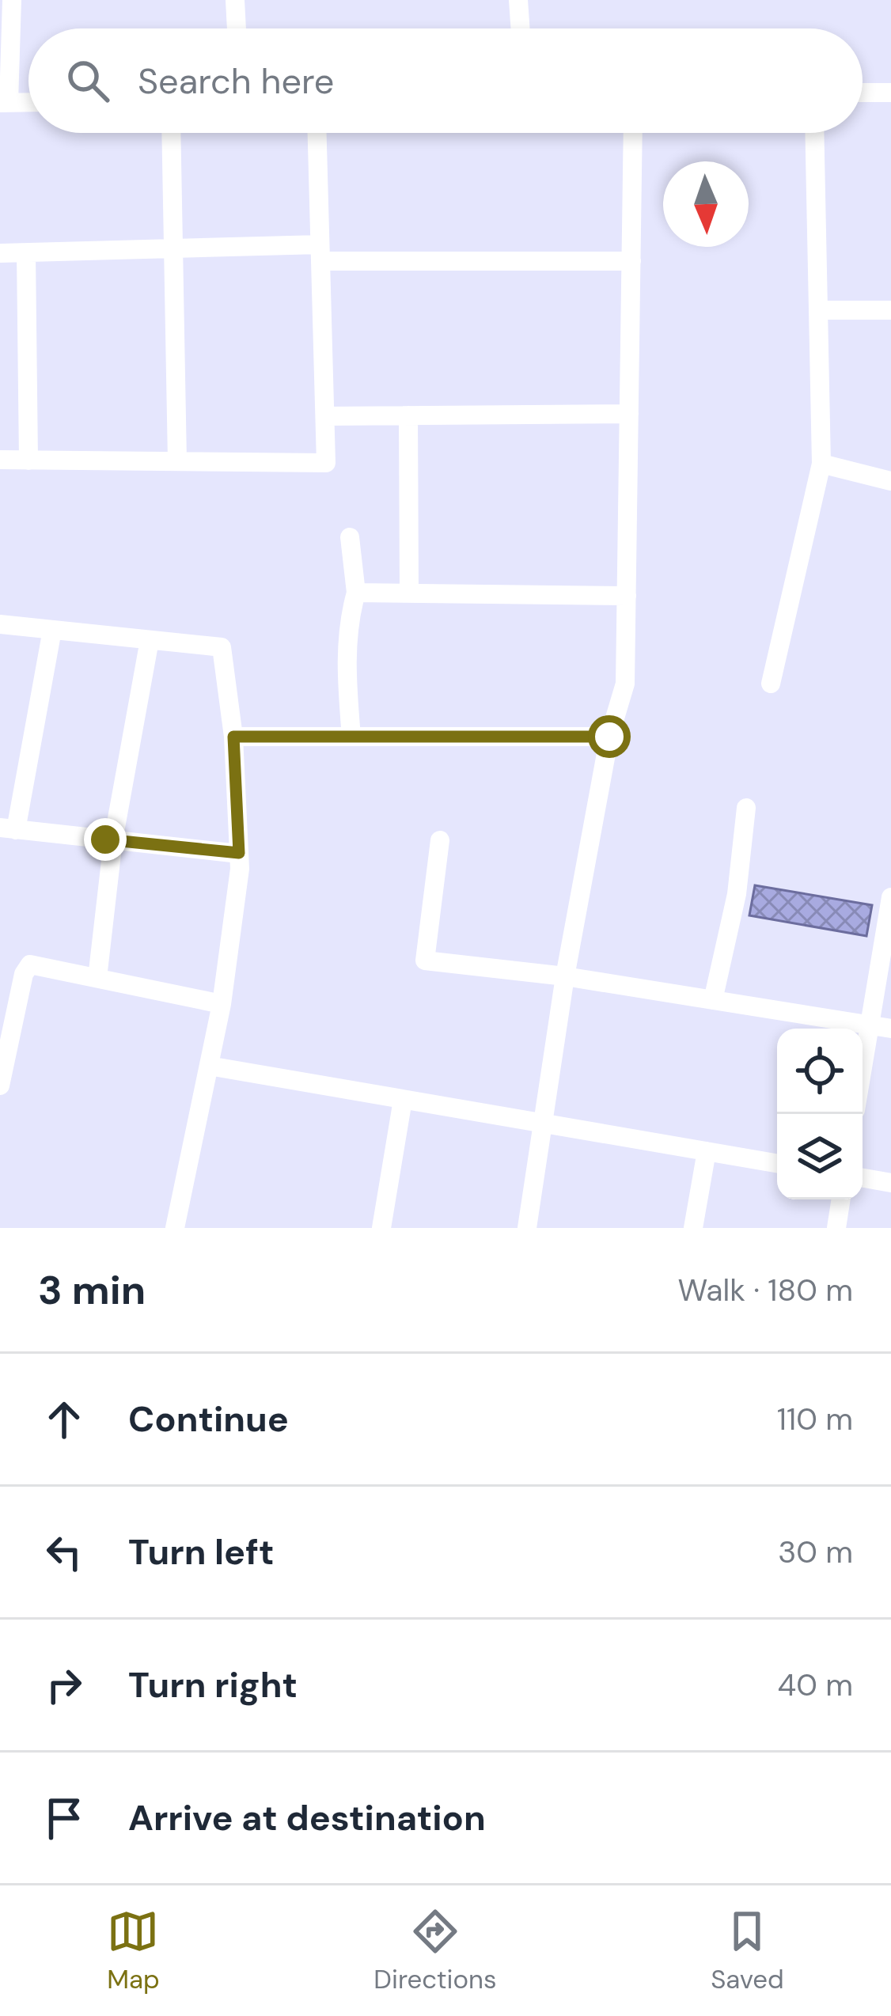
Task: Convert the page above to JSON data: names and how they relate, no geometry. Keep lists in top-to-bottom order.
{
  "north": "bottom",
  "page": {
    "search": "Search here",
    "heading": ["3 min", "Walk · 180 m"],
    "list": [
      ["Continue", "110 m"],
      ["Turn left", "30 m"],
      ["Turn right", "40 m"],
      "Arrive at destination"
    ],
    "nav": ["Map", "Directions", "Saved"]
  }
}
